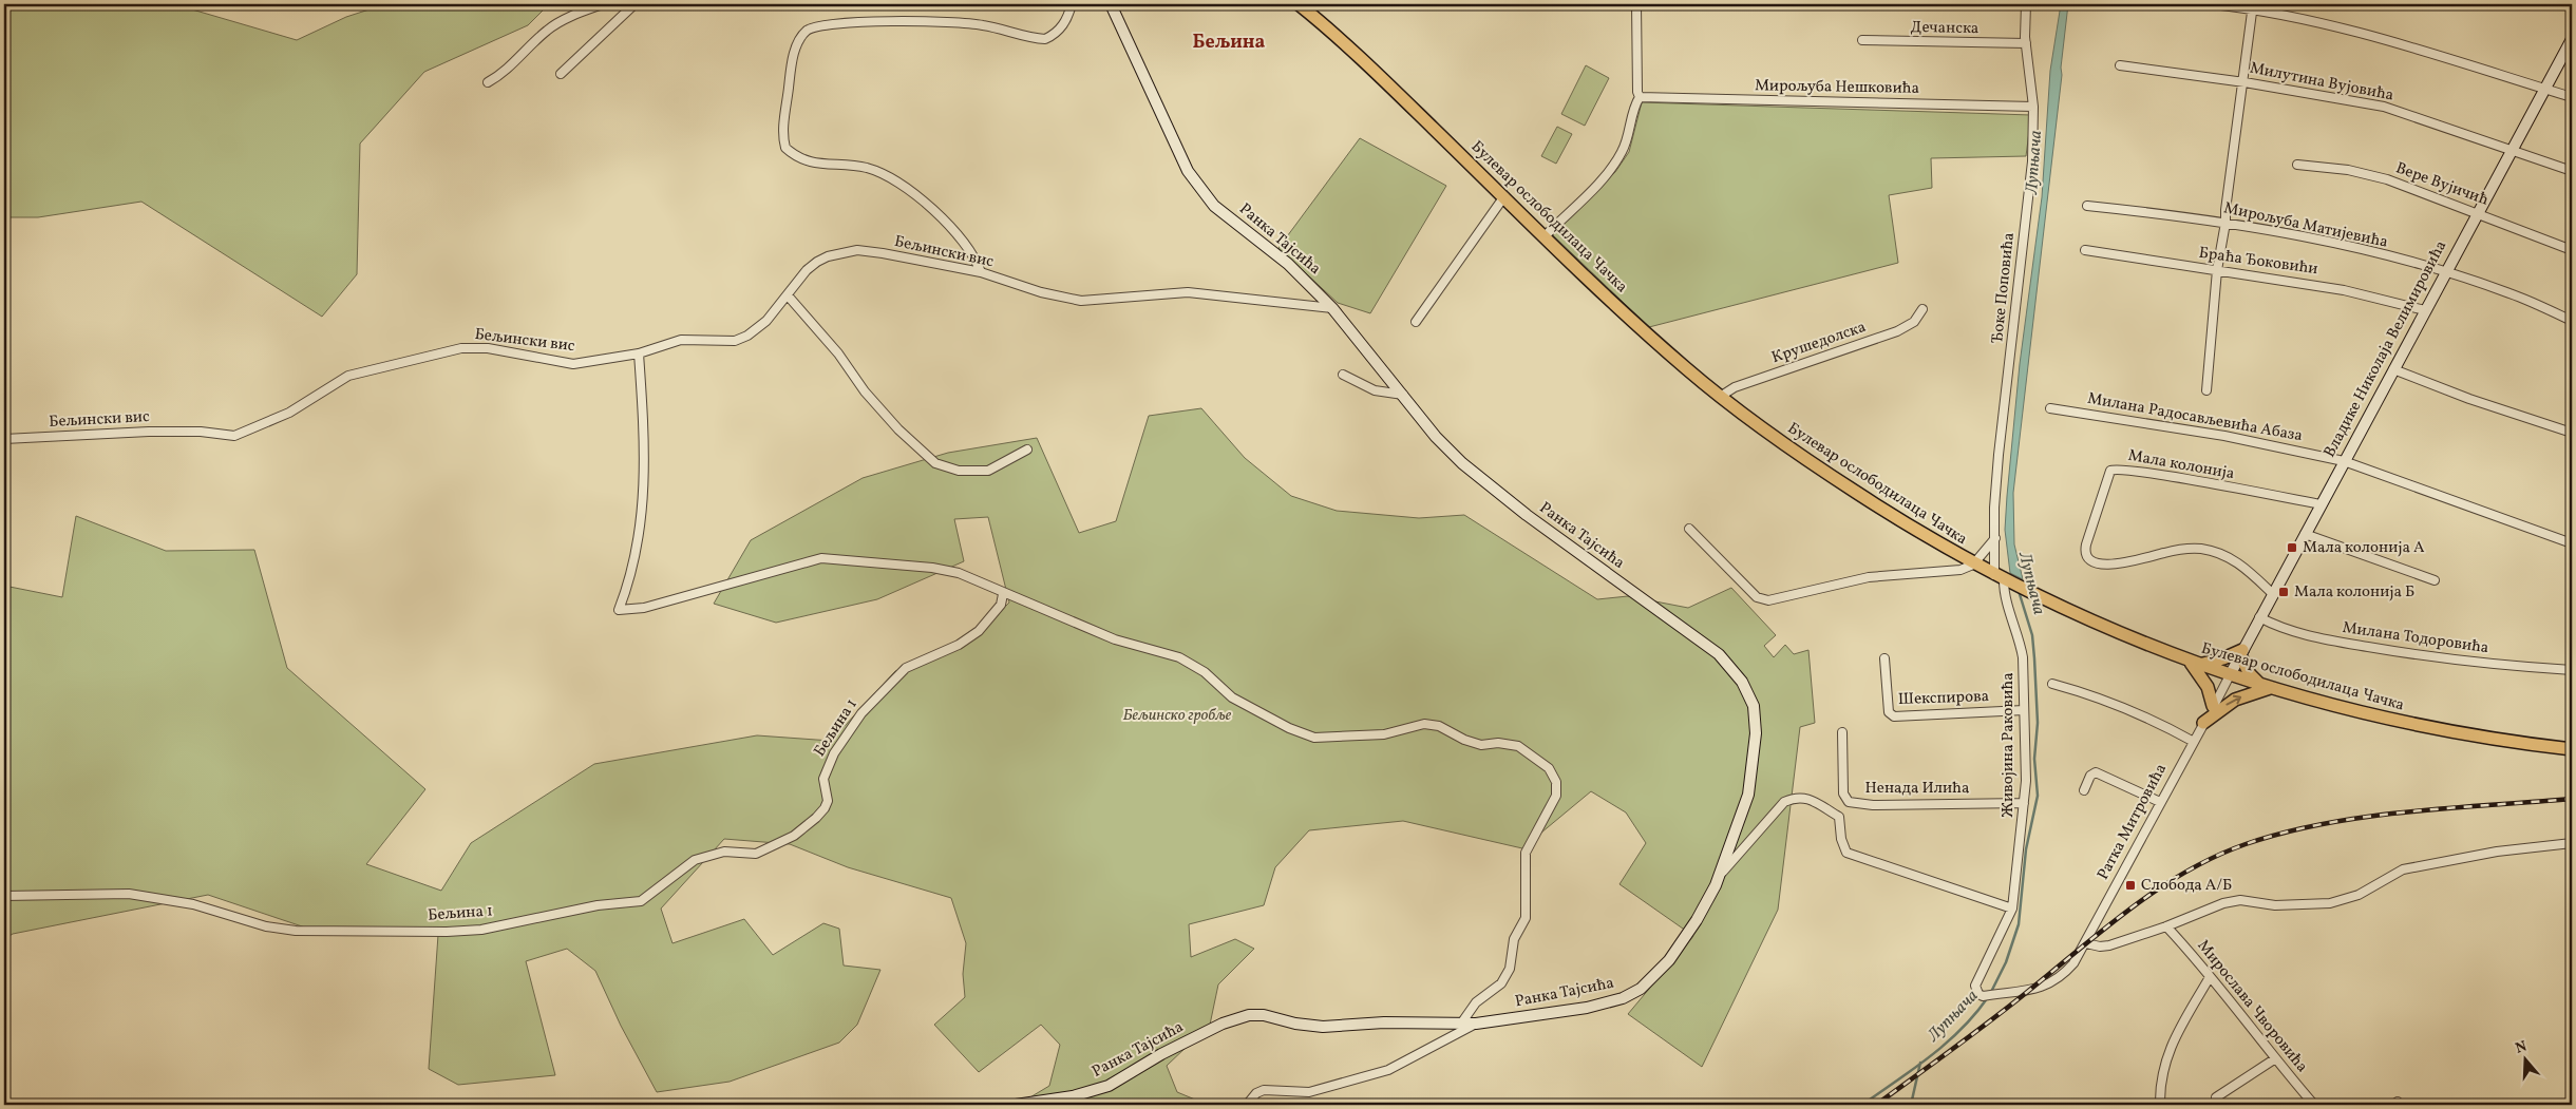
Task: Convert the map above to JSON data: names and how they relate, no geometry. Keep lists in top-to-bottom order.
{
  "streets": {
    "main road": ["Булевар ослободилаца Чачка"],
    "street": [
      "Дечанска",
      "Милутина Вујовића",
      "Мирољуба Нешковића",
      "Вере Вујичић",
      "Мирољуба Матијевића",
      "Ранка Тајсића",
      "Бељински вис",
      "Браћа Ђоковићи",
      "Ђоке Поповића",
      "Крушедолска",
      "Владике Николаја Велимировића",
      "Милана Радосављевића Абаза",
      "Мала колонија",
      "Милана Тодоровића",
      "Шекспирова",
      "Бељина 1",
      "Живојина Раковића",
      "Ненада Илића",
      "Ратка Митровића",
      "Мирослава Чворовића"
    ]
  },
  "crossings": [
    ["Дечанска", "Ђоке Поповића"],
    ["Милутина Вујовића", "Владике Николаја Велимировића"],
    ["Мирољуба Нешковића", "Ђоке Поповића"],
    ["Вере Вујичић", "Владике Николаја Велимировића"],
    ["Булевар ослободилаца Чачка", "Ђоке Поповића"],
    ["Булевар ослободилаца Чачка", "Крушедолска"],
    ["Булевар ослободилаца Чачка", "Владике Николаја Велимировића"],
    ["Булевар ослободилаца Чачка", "Живојина Раковића"],
    ["Булевар ослободилаца Чачка", "Ратка Митровића"],
    ["Мирољуба Матијевића", "Владике Николаја Велимировића"],
    ["Ранка Тајсића", "Бељински вис"],
    ["Ранка Тајсића", "Бељина 1"],
    ["Браћа Ђоковићи", "Владике Николаја Велимировића"],
    ["Ђоке Поповића", "Живојина Раковића"],
    ["Владике Николаја Велимировића", "Милана Радосављевића Абаза"],
    ["Владике Николаја Велимировића", "Мала колонија"],
    ["Владике Николаја Велимировића", "Милана Тодоровића"],
    ["Владике Николаја Велимировића", "Ратка Митровића"],
    ["Шекспирова", "Живојина Раковића"],
    ["Живојина Раковића", "Ненада Илића"],
    ["Живојина Раковића", "Ратка Митровића"]
  ],
  "districts": ["Бељина"],
  "water": ["Лупњача"],
  "parks": ["Бељинско гробље"],
  "places": {
    "transit": ["Мала колонија А", "Мала колонија Б", "Слобода А/Б"]
  },
  "north": "top"
}
